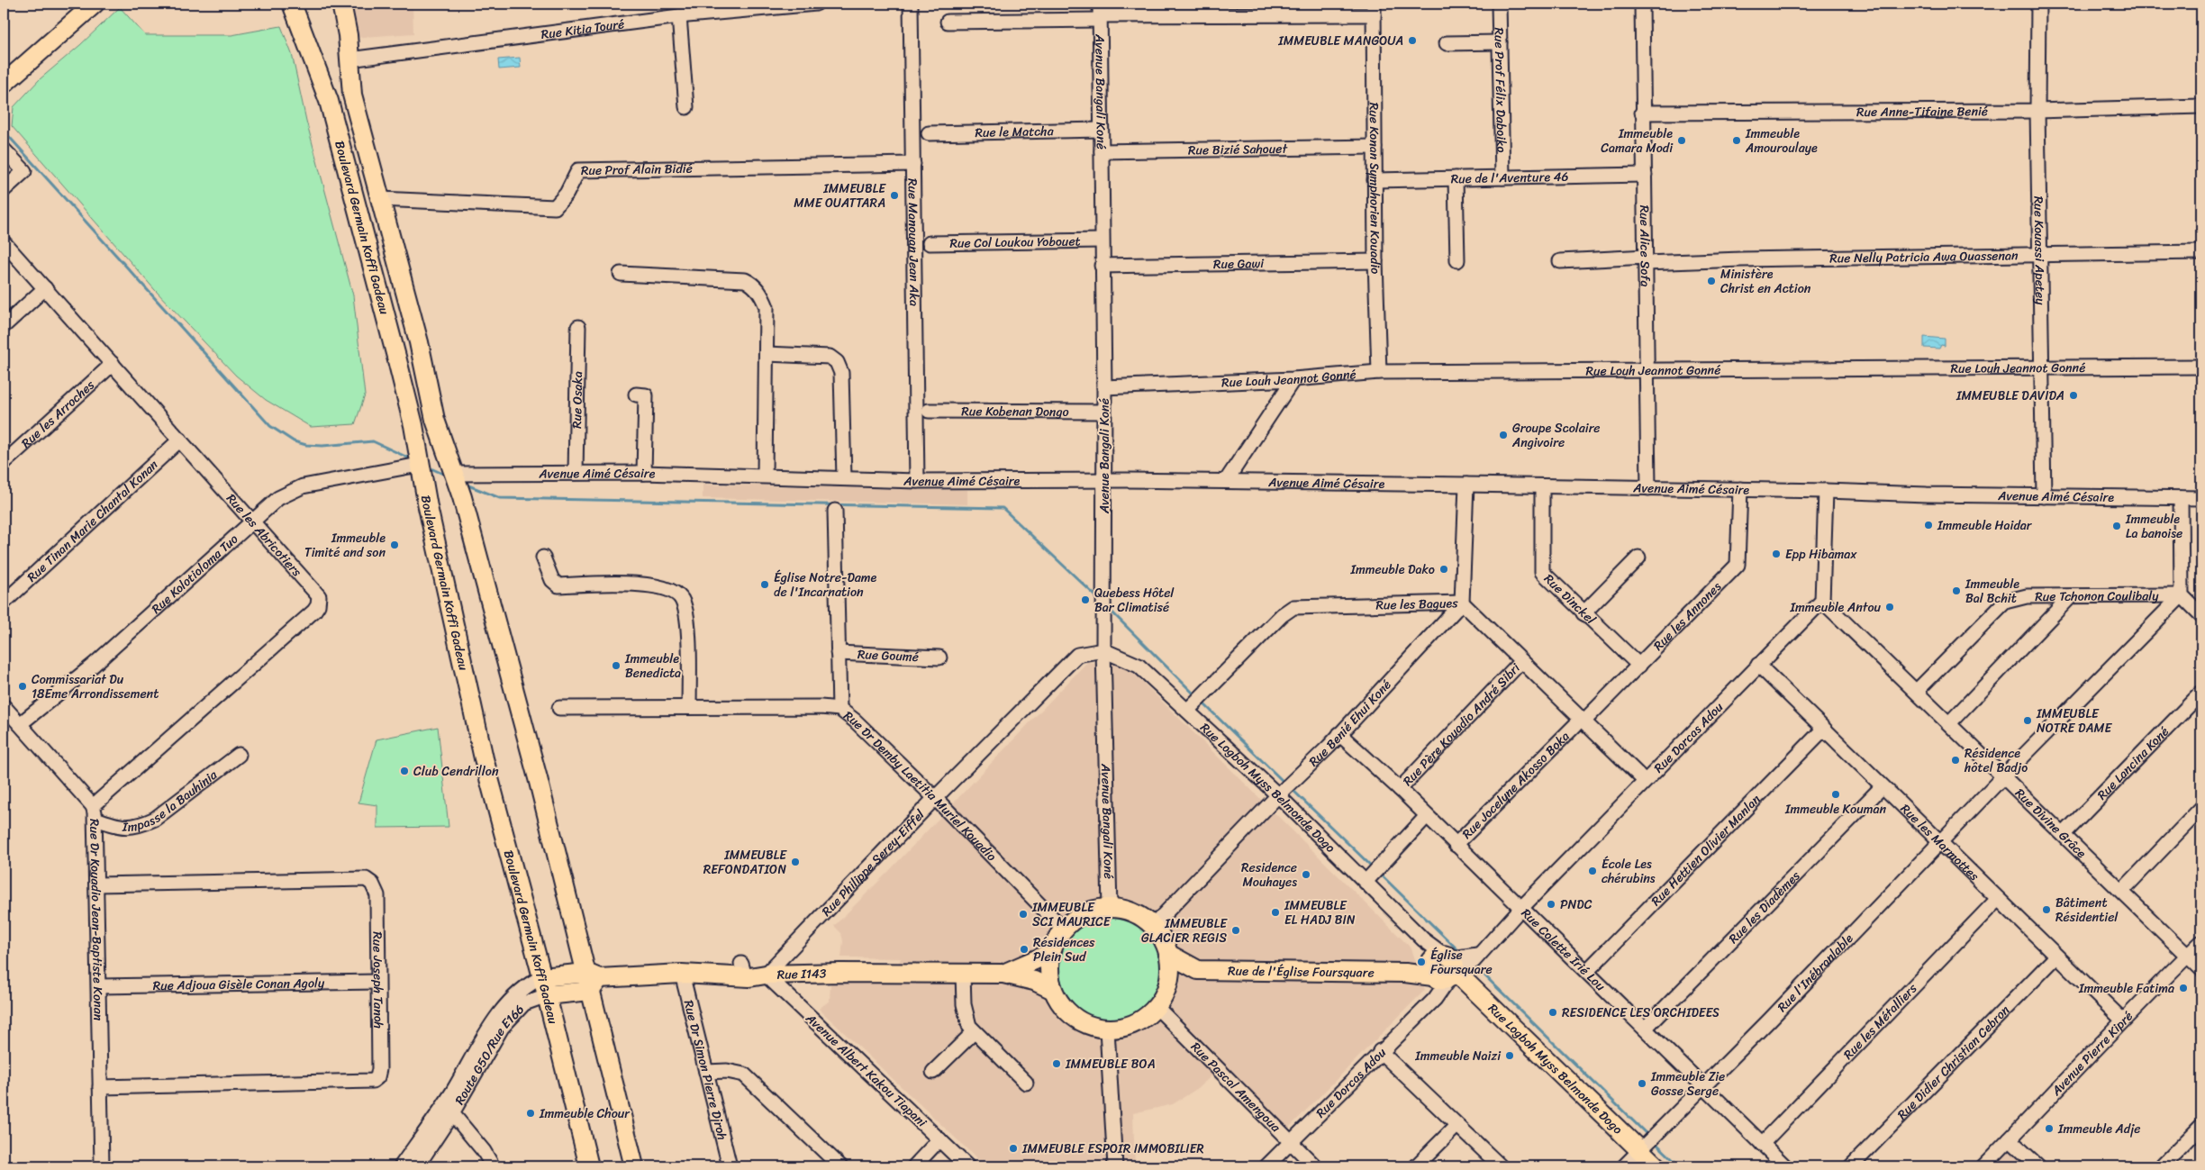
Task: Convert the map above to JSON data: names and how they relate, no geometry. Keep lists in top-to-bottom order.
{
  "streets": {
    "main road": [
      "Boulevard Germain Koffi Gadeau",
      "Rue Logboh Myss Belmonde Dogo",
      "Rue de l'Église Foursquare",
      "Rue I143",
      "Route G50/Rue E166"
    ],
    "street": [
      "Rue Kitia Touré",
      "Rue Prof Félix Daboiko",
      "Avenue Bangali Koné",
      "Rue Anne-Tifaine Benié",
      "Rue le Matcha",
      "Rue Bizié Sahouet",
      "Rue Prof Alain Bidié",
      "Rue de l'Aventure 46",
      "Rue Konan Symphorien Kouadio",
      "Rue Manouan Jean Aka",
      "Rue Col Loukou Yobouet",
      "Rue Alice Sofa",
      "Rue Kouassi Apetey",
      "Rue Nelly Patricia Awa Ouassenan",
      "Rue Gawi",
      "Rue Louh Jeannot Gonné",
      "Rue Osaka",
      "Rue Kobenan Dongo",
      "Rue les Arroches",
      "Avenue Aimé Césaire",
      "Rue Tinan Marie Chantal Konan",
      "Rue les Abricotiers",
      "Rue Kolotioloma Tuo",
      "Rue Tchonon Coulibaly",
      "Rue Dinckel",
      "Rue les Bagues",
      "Rue les Annones",
      "Rue Goumé",
      "Rue Benié Ehui Koné",
      "Rue Père Kouadio André Sibri",
      "Rue Dorcas Adou",
      "Rue Lancina Koné",
      "Rue Jocelyne Akosso Boka",
      "Rue Dr Demby Laetitia Muriel Kouadio",
      "Impasse la Bauhinia",
      "Rue Divine Grâce",
      "Rue les Marmottes",
      "Rue Hettien Olivier Manlan",
      "Rue Philippe Serey-Eiffel",
      "Rue les Diadèmes",
      "Rue Dr Kouadio Jean-Baptiste Konan",
      "Rue Colette Irié Lou",
      "Rue l'Inébranlable",
      "Rue Joseph Tanoh",
      "Rue Adjoua Gisèle Conan Agoly",
      "Rue les Métalliers",
      "Avenue Pierre Kipré",
      "Rue Didier Christian Cebron",
      "Rue Dr Simon Pierre Djroh",
      "Avenue Albert Kakou Tiapani",
      "Rue Pascal Amengoua"
    ]
  },
  "crossings": [
    ["Rue Kitia Touré", "Boulevard Germain Koffi Gadeau"],
    ["Rue Prof Félix Daboiko", "Rue de l'Aventure 46"],
    ["Avenue Bangali Koné", "Rue le Matcha"],
    ["Avenue Bangali Koné", "Rue Bizié Sahouet"],
    ["Avenue Bangali Koné", "Rue Col Loukou Yobouet"],
    ["Avenue Bangali Koné", "Rue Gawi"],
    ["Avenue Bangali Koné", "Rue Louh Jeannot Gonné"],
    ["Avenue Bangali Koné", "Rue Kobenan Dongo"],
    ["Avenue Bangali Koné", "Avenue Aimé Césaire"],
    ["Avenue Bangali Koné", "Rue Benié Ehui Koné"],
    ["Avenue Bangali Koné", "Rue Dr Demby Laetitia Muriel Kouadio"],
    ["Avenue Bangali Koné", "Rue Logboh Myss Belmonde Dogo"],
    ["Avenue Bangali Koné", "Rue Philippe Serey-Eiffel"],
    ["Avenue Bangali Koné", "Rue de l'Église Foursquare"],
    ["Avenue Bangali Koné", "Rue I143"],
    ["Avenue Bangali Koné", "Rue Pascal Amengoua"],
    ["Rue Anne-Tifaine Benié", "Rue Alice Sofa"],
    ["Rue Anne-Tifaine Benié", "Rue Kouassi Apetey"],
    ["Rue Bizié Sahouet", "Rue Konan Symphorien Kouadio"],
    ["Rue Prof Alain Bidié", "Boulevard Germain Koffi Gadeau"],
    ["Rue Prof Alain Bidié", "Rue Manouan Jean Aka"],
    ["Rue de l'Aventure 46", "Rue Konan Symphorien Kouadio"],
    ["Rue de l'Aventure 46", "Rue Alice Sofa"],
    ["Rue Konan Symphorien Kouadio", "Rue Gawi"],
    ["Rue Konan Symphorien Kouadio", "Rue Louh Jeannot Gonné"],
    ["Boulevard Germain Koffi Gadeau", "Avenue Aimé Césaire"],
    ["Boulevard Germain Koffi Gadeau", "Rue Kolotioloma Tuo"],
    ["Boulevard Germain Koffi Gadeau", "Rue I143"],
    ["Boulevard Germain Koffi Gadeau", "Route G50/Rue E166"],
    ["Rue Manouan Jean Aka", "Avenue Aimé Césaire"],
    ["Rue Alice Sofa", "Rue Nelly Patricia Awa Ouassenan"],
    ["Rue Alice Sofa", "Rue Louh Jeannot Gonné"],
    ["Rue Alice Sofa", "Avenue Aimé Césaire"],
    ["Rue Kouassi Apetey", "Rue Nelly Patricia Awa Ouassenan"],
    ["Rue Kouassi Apetey", "Rue Louh Jeannot Gonné"],
    ["Rue Kouassi Apetey", "Avenue Aimé Césaire"],
    ["Rue Osaka", "Avenue Aimé Césaire"],
    ["Rue les Arroches", "Rue les Abricotiers"],
    ["Avenue Aimé Césaire", "Rue Dinckel"],
    ["Avenue Aimé Césaire", "Rue les Annones"],
    ["Rue Tinan Marie Chantal Konan", "Rue les Abricotiers"],
    ["Rue les Abricotiers", "Rue Kolotioloma Tuo"],
    ["Rue les Abricotiers", "Impasse la Bauhinia"],
    ["Rue les Abricotiers", "Rue Dr Kouadio Jean-Baptiste Konan"],
    ["Rue Kolotioloma Tuo", "Rue Dr Kouadio Jean-Baptiste Konan"],
    ["Rue Tchonon Coulibaly", "Rue Divine Grâce"],
    ["Rue Tchonon Coulibaly", "Rue l'Inébranlable"],
    ["Rue Dinckel", "Rue les Annones"],
    ["Rue les Bagues", "Rue les Annones"],
    ["Rue les Bagues", "Rue Benié Ehui Koné"],
    ["Rue les Bagues", "Rue Père Kouadio André Sibri"],
    ["Rue les Bagues", "Rue Dorcas Adou"],
    ["Rue les Bagues", "Rue Jocelyne Akosso Boka"],
    ["Rue les Bagues", "Rue Logboh Myss Belmonde Dogo"],
    ["Rue les Annones", "Rue Jocelyne Akosso Boka"],
    ["Rue Benié Ehui Koné", "Rue Dr Demby Laetitia Muriel Kouadio"],
    ["Rue Benié Ehui Koné", "Rue Logboh Myss Belmonde Dogo"],
    ["Rue Benié Ehui Koné", "Rue Colette Irié Lou"],
    ["Rue Benié Ehui Koné", "Rue de l'Église Foursquare"],
    ["Rue Benié Ehui Koné", "Rue I143"],
    ["Rue Benié Ehui Koné", "Rue Pascal Amengoua"],
    ["Rue Père Kouadio André Sibri", "Rue Colette Irié Lou"],
    ["Rue Dorcas Adou", "Rue Logboh Myss Belmonde Dogo"],
    ["Rue Dorcas Adou", "Rue Divine Grâce"],
    ["Rue Dorcas Adou", "Rue les Marmottes"],
    ["Rue Dorcas Adou", "Rue Colette Irié Lou"],
    ["Rue Dorcas Adou", "Rue de l'Église Foursquare"],
    ["Rue Dorcas Adou", "Rue Pascal Amengoua"],
    ["Rue Lancina Koné", "Rue Divine Grâce"],
    ["Rue Jocelyne Akosso Boka", "Rue Colette Irié Lou"],
    ["Rue Dr Demby Laetitia Muriel Kouadio", "Rue Philippe Serey-Eiffel"],
    ["Rue Dr Demby Laetitia Muriel Kouadio", "Rue de l'Église Foursquare"],
    ["Rue Dr Demby Laetitia Muriel Kouadio", "Rue I143"],
    ["Rue Dr Demby Laetitia Muriel Kouadio", "Rue Pascal Amengoua"],
    ["Rue Logboh Myss Belmonde Dogo", "Rue Philippe Serey-Eiffel"],
    ["Rue Logboh Myss Belmonde Dogo", "Rue de l'Église Foursquare"],
    ["Rue Logboh Myss Belmonde Dogo", "Rue l'Inébranlable"],
    ["Impasse la Bauhinia", "Rue Dr Kouadio Jean-Baptiste Konan"],
    ["Rue Divine Grâce", "Rue l'Inébranlable"],
    ["Rue Divine Grâce", "Avenue Pierre Kipré"],
    ["Rue les Marmottes", "Rue Hettien Olivier Manlan"],
    ["Rue les Marmottes", "Rue les Diadèmes"],
    ["Rue les Marmottes", "Rue l'Inébranlable"],
    ["Rue les Marmottes", "Rue les Métalliers"],
    ["Rue les Marmottes", "Avenue Pierre Kipré"],
    ["Rue les Marmottes", "Rue Didier Christian Cebron"],
    ["Rue Hettien Olivier Manlan", "Rue Colette Irié Lou"],
    ["Rue Philippe Serey-Eiffel", "Rue I143"],
    ["Rue Philippe Serey-Eiffel", "Avenue Albert Kakou Tiapani"],
    ["Rue les Diadèmes", "Rue Colette Irié Lou"],
    ["Rue Dr Kouadio Jean-Baptiste Konan", "Rue Joseph Tanoh"],
    ["Rue Dr Kouadio Jean-Baptiste Konan", "Rue Adjoua Gisèle Conan Agoly"],
    ["Rue Colette Irié Lou", "Rue l'Inébranlable"],
    ["Rue Colette Irié Lou", "Rue les Métalliers"],
    ["Rue de l'Église Foursquare", "Rue I143"],
    ["Rue de l'Église Foursquare", "Rue Pascal Amengoua"],
    ["Rue I143", "Route G50/Rue E166"],
    ["Rue I143", "Rue Dr Simon Pierre Djroh"],
    ["Rue I143", "Avenue Albert Kakou Tiapani"],
    ["Rue I143", "Rue Pascal Amengoua"],
    ["Rue Joseph Tanoh", "Rue Adjoua Gisèle Conan Agoly"]
  ],
  "places": [
    "IMMEUBLE MANGOUA",
    "Immeuble Camara Modi",
    "Immeuble Amouroulaye",
    "IMMEUBLE MME OUATTARA",
    "Ministère Christ en Action",
    "IMMEUBLE DAVIDA",
    "Groupe Scolaire Angivoire",
    "Immeuble Haidar",
    "Immeuble La banoise",
    "Immeuble Timité and son",
    "Epp Hibamax",
    "Immeuble Dako",
    "Église Notre-Dame de l'Incarnation",
    "Immeuble Bal Bchit",
    "Quebess Hôtel Bar Climatisé",
    "Immeuble Antou",
    "Immeuble Benedicta",
    "Commissariat Du 18Eme Arrondissement",
    "IMMEUBLE NOTRE DAME",
    "Résidence hôtel Badjo",
    "Club Cendrillon",
    "Immeuble Kouman",
    "IMMEUBLE REFONDATION",
    "École Les chérubins",
    "Residence Mouhayes",
    "PNDC",
    "Bâtiment Résidentiel",
    "IMMEUBLE EL HADJ BIN",
    "IMMEUBLE SCI MAURICE",
    "IMMEUBLE GLACIER REGIS",
    "Résidences Plein Sud",
    "Église Foursquare",
    "Immeuble Fatima",
    "RESIDENCE LES ORCHIDEES",
    "Immeuble Naizi",
    "IMMEUBLE BOA",
    "Immeuble Zie Gosse Serge",
    "Immeuble Chour",
    "Immeuble Adje",
    "IMMEUBLE ESPOIR IMMOBILIER"
  ]
}
